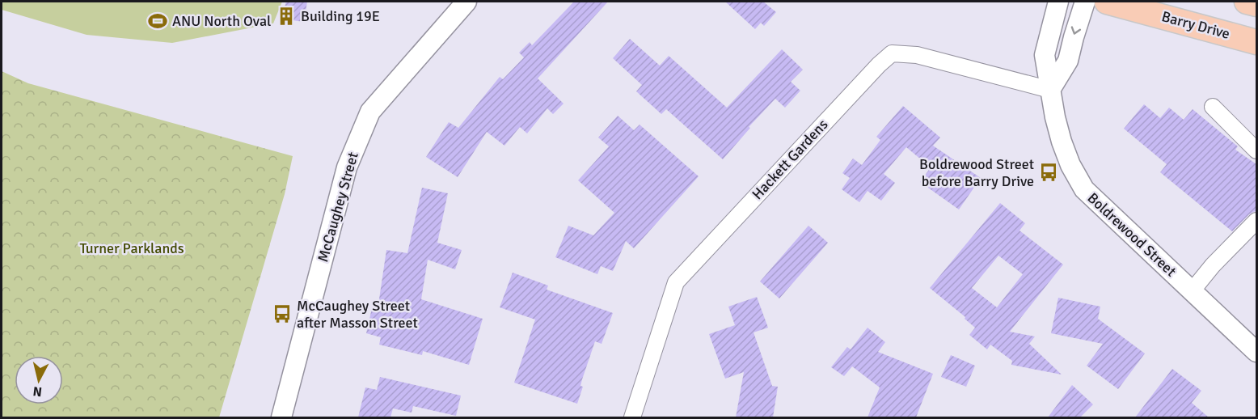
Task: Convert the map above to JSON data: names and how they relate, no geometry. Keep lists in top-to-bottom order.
{
  "streets": {
    "main road": ["Barry Drive"],
    "street": ["Hackett Gardens", "McCaughey Street", "Boldrewood Street"]
  },
  "crossings": [
    ["Hackett Gardens", "Boldrewood Street"]
  ],
  "parks": ["Turner Parklands"],
  "places": {
    "building": ["Building 19E"],
    "sports": ["ANU North Oval"],
    "bus stop": ["Boldrewood Street before Barry Drive", "McCaughey Street after Masson Street"]
  },
  "north": "bottom"
}
